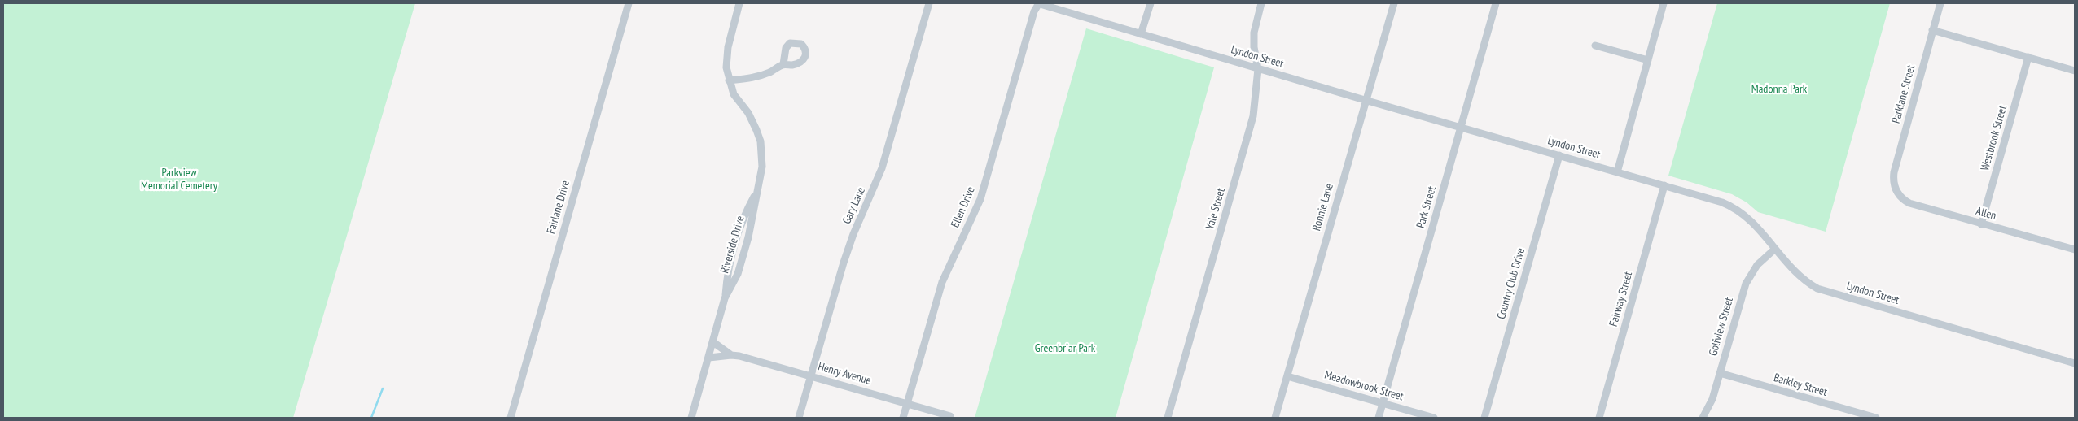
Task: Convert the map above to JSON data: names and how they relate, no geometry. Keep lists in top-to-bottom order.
{
  "streets": {
    "street": [
      "Lyndon Street",
      "Parklane Street",
      "Westbrook Street",
      "Gary Lane",
      "Fairlane Drive",
      "Ellen Drive",
      "Ronnie Lane",
      "Park Street",
      "Yale Street",
      "Allen",
      "Riverside Drive",
      "Country Club Drive",
      "Fairway Street",
      "Golfview Street",
      "Henry Avenue",
      "Barkley Street",
      "Meadowbrook Street"
    ]
  },
  "crossings": [
    ["Lyndon Street", "Ellen Drive"],
    ["Lyndon Street", "Ronnie Lane"],
    ["Lyndon Street", "Park Street"],
    ["Lyndon Street", "Yale Street"],
    ["Lyndon Street", "Country Club Drive"],
    ["Lyndon Street", "Fairway Street"],
    ["Lyndon Street", "Golfview Street"],
    ["Parklane Street", "Allen"],
    ["Westbrook Street", "Allen"],
    ["Gary Lane", "Henry Avenue"],
    ["Ellen Drive", "Henry Avenue"],
    ["Ronnie Lane", "Meadowbrook Street"],
    ["Park Street", "Meadowbrook Street"],
    ["Riverside Drive", "Henry Avenue"],
    ["Golfview Street", "Barkley Street"]
  ],
  "parks": ["Madonna Park", "Parkview Memorial Cemetery", "Greenbriar Park"]
}
